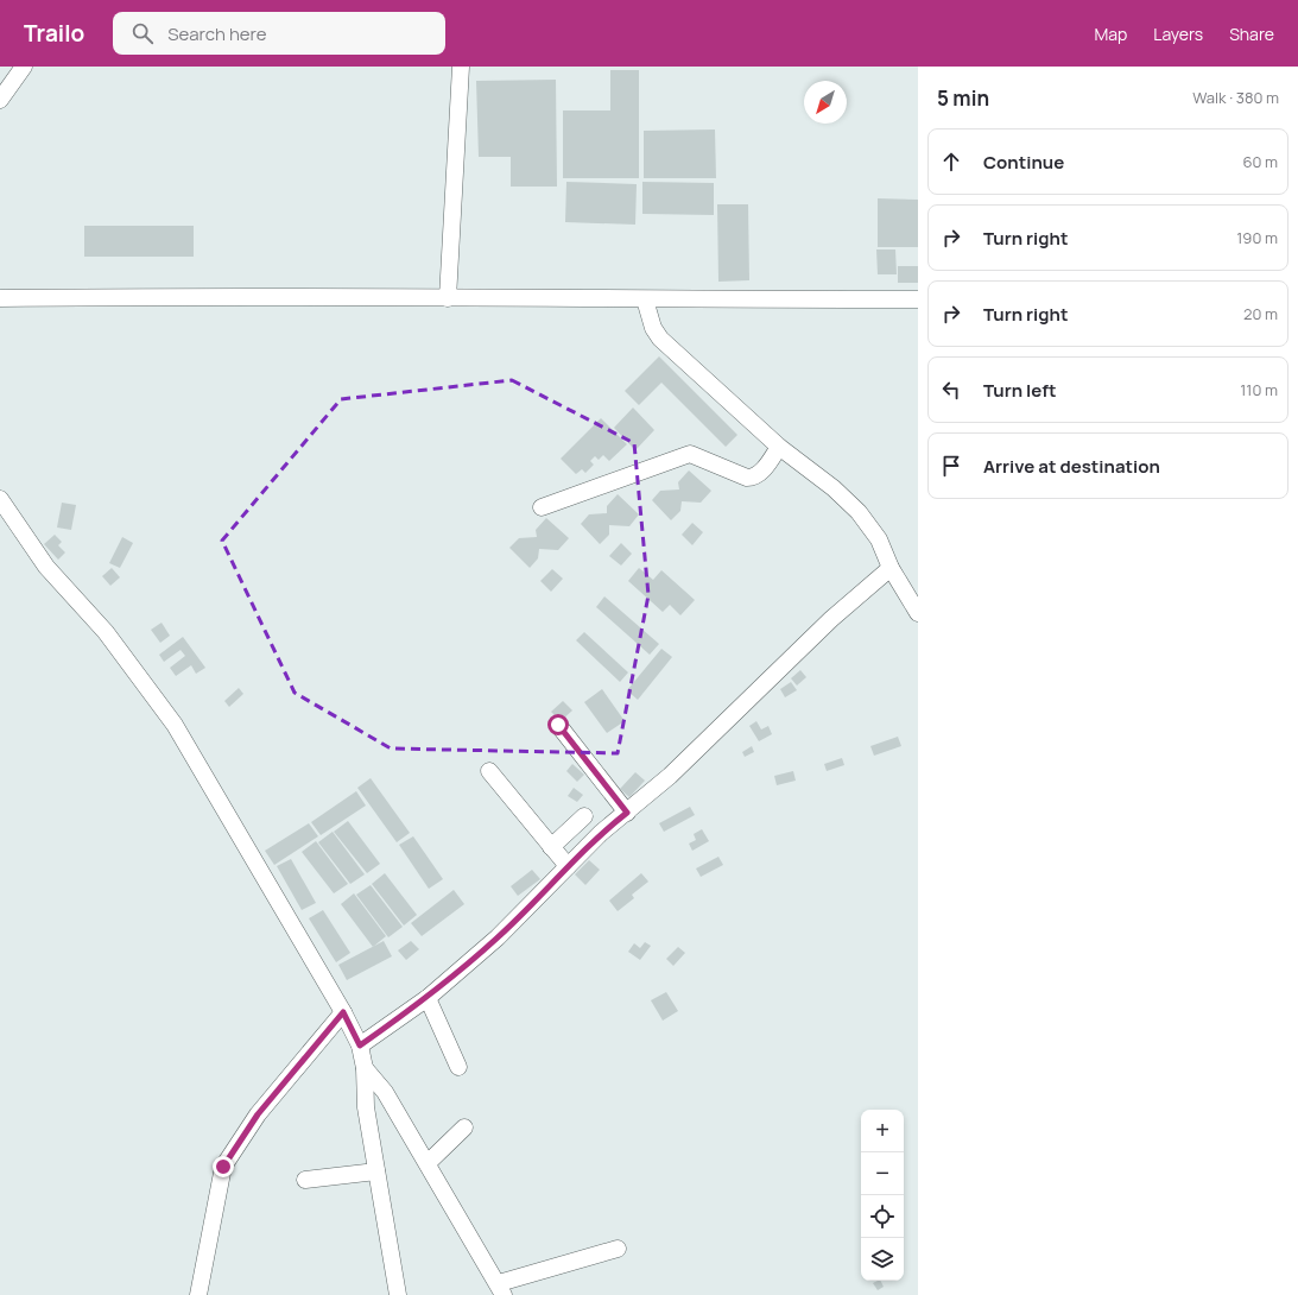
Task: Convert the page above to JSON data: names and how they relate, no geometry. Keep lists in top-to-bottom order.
{
  "north": "bottom left",
  "page": {
    "header": "Trailo",
    "search": "Search here",
    "nav": ["Map", "Layers", "Share"],
    "heading": ["5 min", "Walk · 380 m"],
    "list": [
      ["Continue", "60 m"],
      ["Turn right", "190 m"],
      ["Turn right", "20 m"],
      ["Turn left", "110 m"],
      "Arrive at destination"
    ],
    "map_buttons": ["+", "−"]
  }
}
